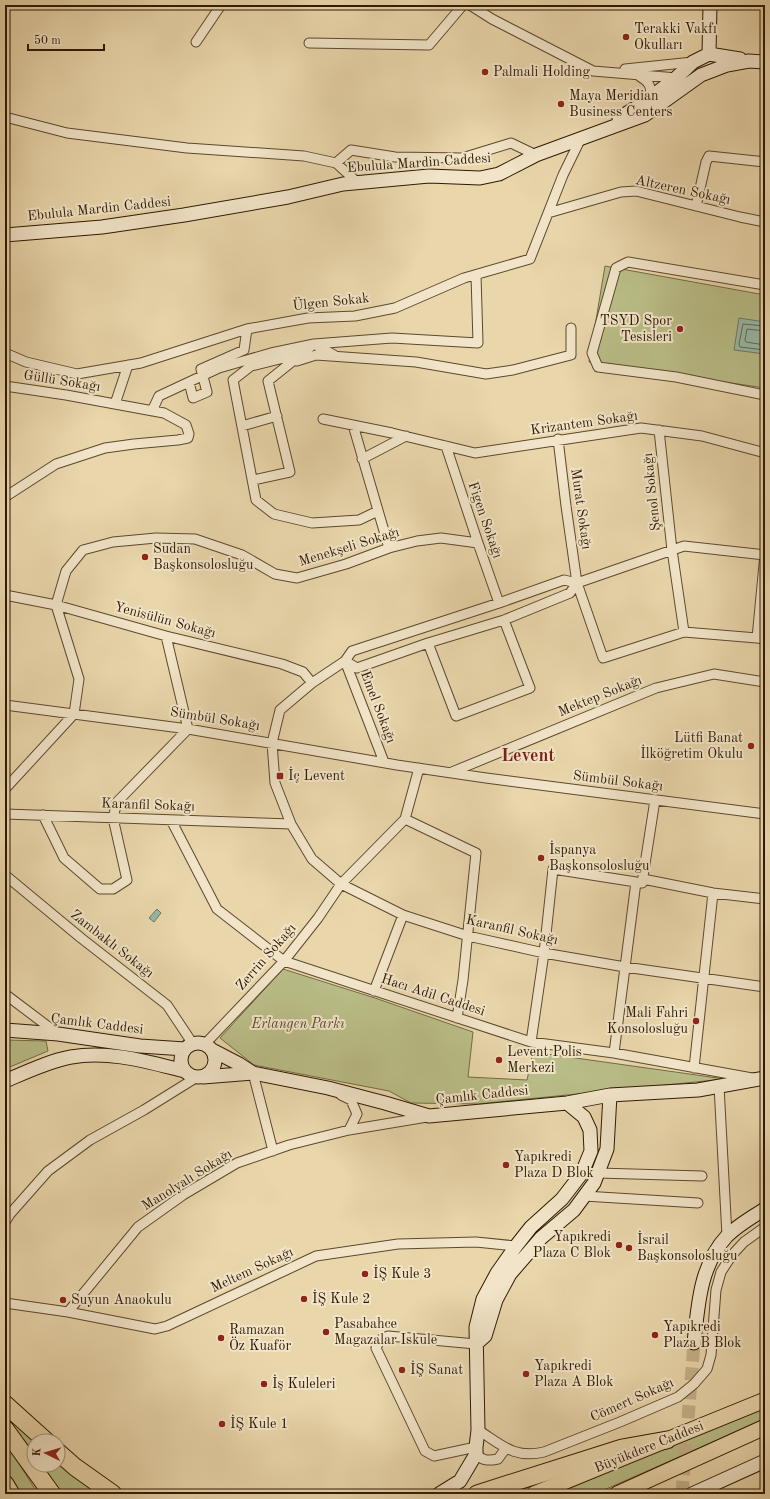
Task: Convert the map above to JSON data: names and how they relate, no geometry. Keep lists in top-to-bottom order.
{
  "streets": {
    "main road": ["Büyükdere Caddesi"],
    "street": [
      "Ebulula Mardin Caddesi",
      "Altzeren Sokağı",
      "Ülgen Sokak",
      "Güllü Sokağı",
      "Krizantem Sokağı",
      "Şenol Sokağı",
      "Murat Sokağı",
      "Figen Sokağı",
      "Menekşeli Sokağı",
      "Yenisülün Sokağı",
      "Mektep Sokağı",
      "Emel Sokağı",
      "Sümbül Sokağı",
      "Karanfil Sokağı",
      "Zambaklı Sokağı",
      "Zerrin Sokağı",
      "Hacı Adil Caddesi",
      "Çamlık Caddesi",
      "Manolyalı Sokağı",
      "Meltem Sokağı",
      "Cömert Sokağı"
    ]
  },
  "crossings": [
    ["Ebulula Mardin Caddesi", "Ülgen Sokak"],
    ["Altzeren Sokağı", "Ülgen Sokak"],
    ["Krizantem Sokağı", "Şenol Sokağı"],
    ["Krizantem Sokağı", "Murat Sokağı"],
    ["Krizantem Sokağı", "Figen Sokağı"],
    ["Şenol Sokağı", "Murat Sokağı"],
    ["Murat Sokağı", "Karanfil Sokağı"],
    ["Figen Sokağı", "Menekşeli Sokağı"],
    ["Figen Sokağı", "Karanfil Sokağı"],
    ["Menekşeli Sokağı", "Yenisülün Sokağı"],
    ["Yenisülün Sokağı", "Karanfil Sokağı"],
    ["Mektep Sokağı", "Sümbül Sokağı"],
    ["Emel Sokağı", "Sümbül Sokağı"],
    ["Emel Sokağı", "Karanfil Sokağı"],
    ["Sümbül Sokağı", "Karanfil Sokağı"],
    ["Karanfil Sokağı", "Zerrin Sokağı"],
    ["Karanfil Sokağı", "Hacı Adil Caddesi"],
    ["Zambaklı Sokağı", "Zerrin Sokağı"],
    ["Zambaklı Sokağı", "Çamlık Caddesi"],
    ["Zerrin Sokağı", "Hacı Adil Caddesi"],
    ["Zerrin Sokağı", "Çamlık Caddesi"],
    ["Hacı Adil Caddesi", "Çamlık Caddesi"],
    ["Çamlık Caddesi", "Manolyalı Sokağı"],
    ["Manolyalı Sokağı", "Meltem Sokağı"]
  ],
  "districts": ["Levent"],
  "parks": ["Erlangen Parkı"],
  "places": {
    "other": [
      "Terakki Vakfı Okulları",
      "Palmali Holding",
      "Maya Meridian Business Centers",
      "TSYD Spor Tesisleri",
      "Sudan Başkonsolosluğu",
      "Lütfi Banat İlköğretim Okulu",
      "İspanya Başkonsolosluğu",
      "Mali Fahri Konsolosluğu",
      "Levent Polis Merkezi",
      "Yapıkredi Plaza D Blok",
      "Yapıkredi Plaza C Blok",
      "İsrail Başkonsolosluğu",
      "İŞ Kule 3",
      "İŞ Kule 2",
      "Suyun Anaokulu",
      "Pasabahce Magazalar Iskule",
      "Yapıkredi Plaza B Blok",
      "Ramazan Öz Kuaför",
      "İŞ Sanat",
      "Yapıkredi Plaza A Blok",
      "İş Kuleleri",
      "İŞ Kule 1"
    ],
    "transit": ["İç Levent"]
  },
  "scale_bar": "50 m",
  "north": "left"
}
